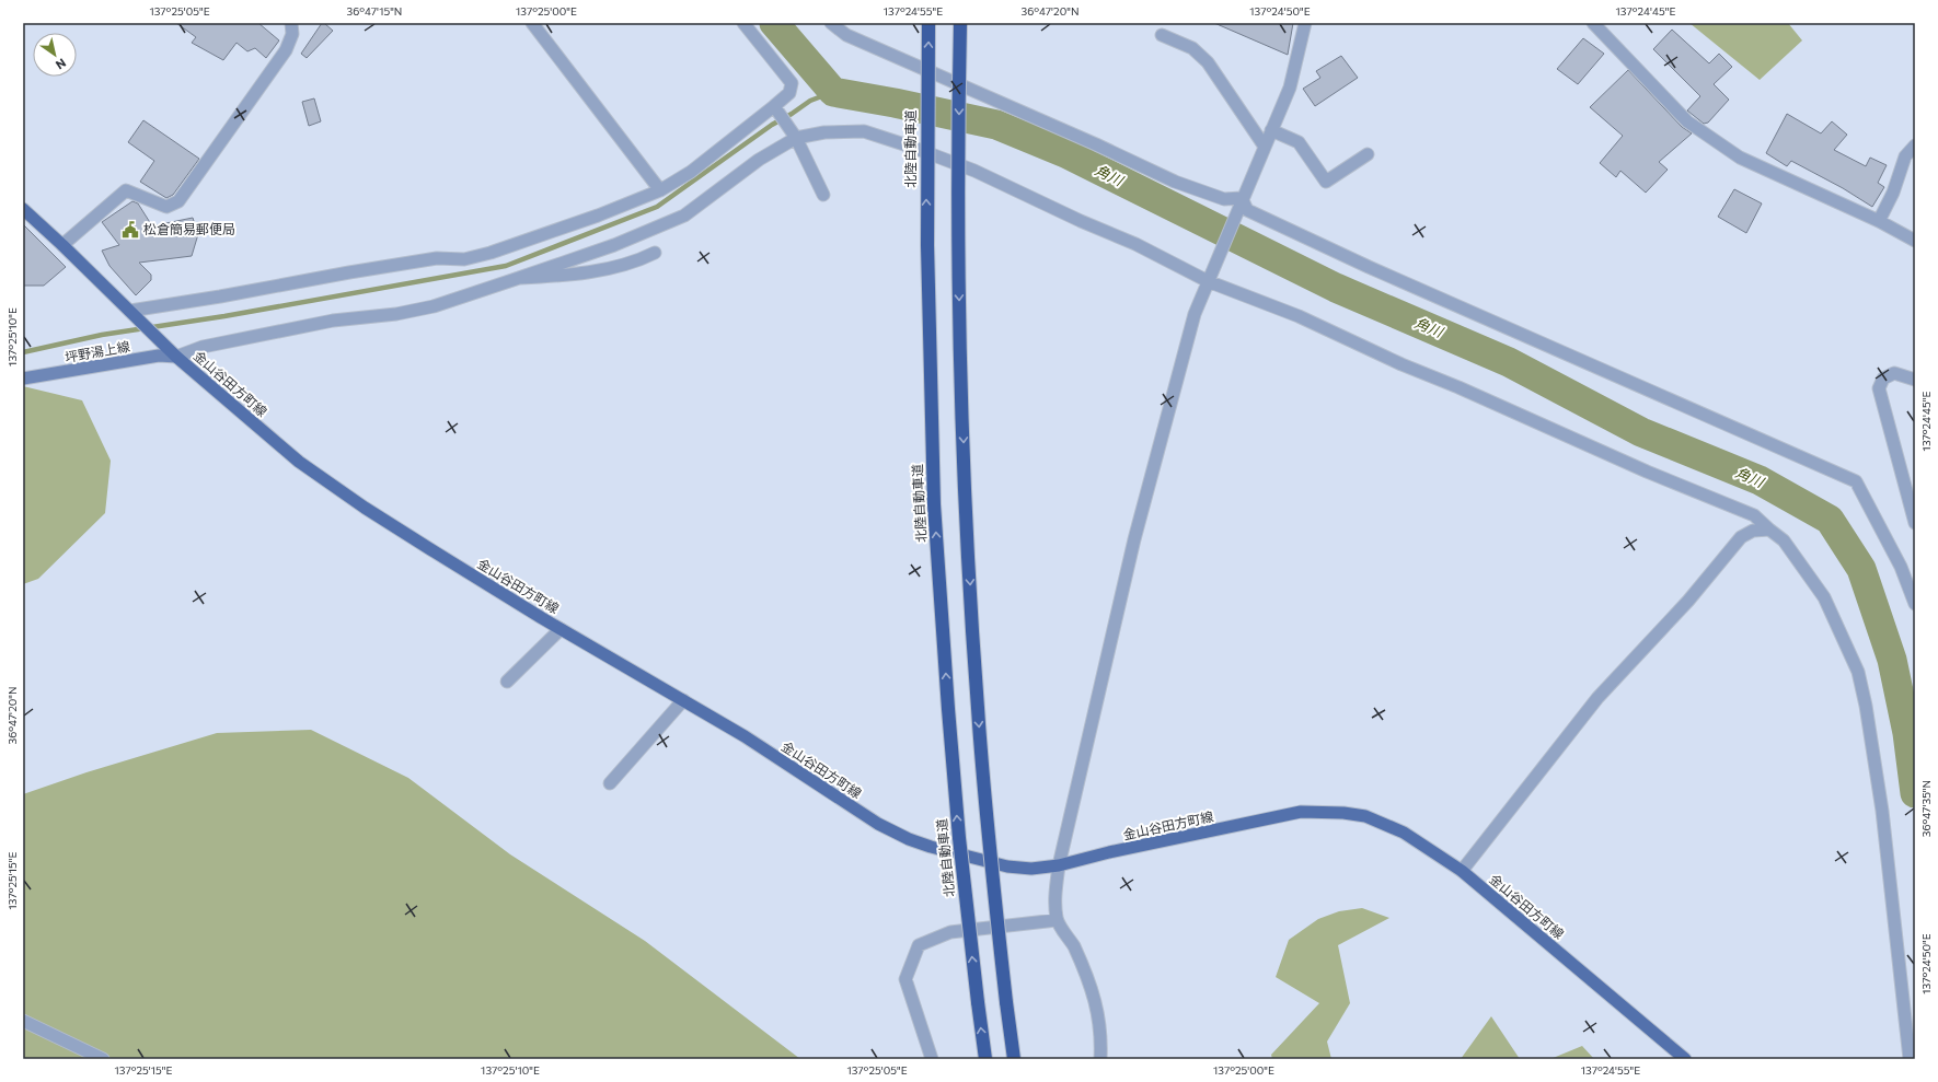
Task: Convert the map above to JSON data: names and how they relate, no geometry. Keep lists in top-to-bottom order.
{
  "streets": {
    "highway": ["北陸自動車道"],
    "main road": ["坪野湯上線", "金山谷田方町線"]
  },
  "crossings": [
    ["坪野湯上線", "金山谷田方町線"]
  ],
  "water": ["角川"],
  "places": {
    "public building": ["松倉簡易郵便局"]
  },
  "north": "bottom right",
  "coordinates": [
    "137°25'05\"E",
    "36°47'15\"N",
    "137°25'00\"E",
    "137°24'55\"E",
    "36°47'20\"N",
    "137°24'50\"E",
    "137°24'45\"E",
    "137°25'10\"E",
    "36°47'35\"N",
    "137°25'15\"E"
  ]
}
